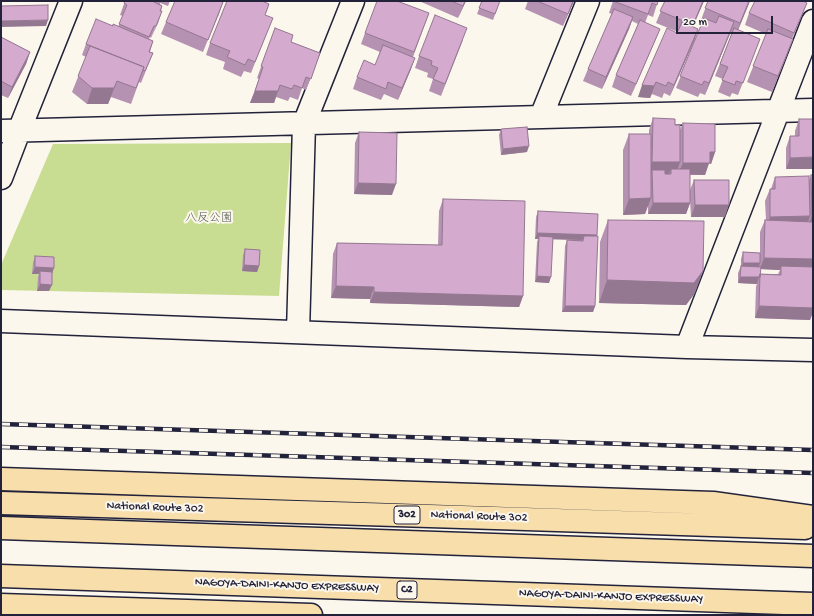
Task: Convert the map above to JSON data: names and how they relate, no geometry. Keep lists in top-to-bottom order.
{
  "streets": {
    "highway": [
      "National Route 302",
      "302",
      "NAGOYA-DAINI-KANJO EXPRESSWAY",
      "C2"
    ]
  },
  "parks": ["八反公園"],
  "scale_bar": "20 m"
}
